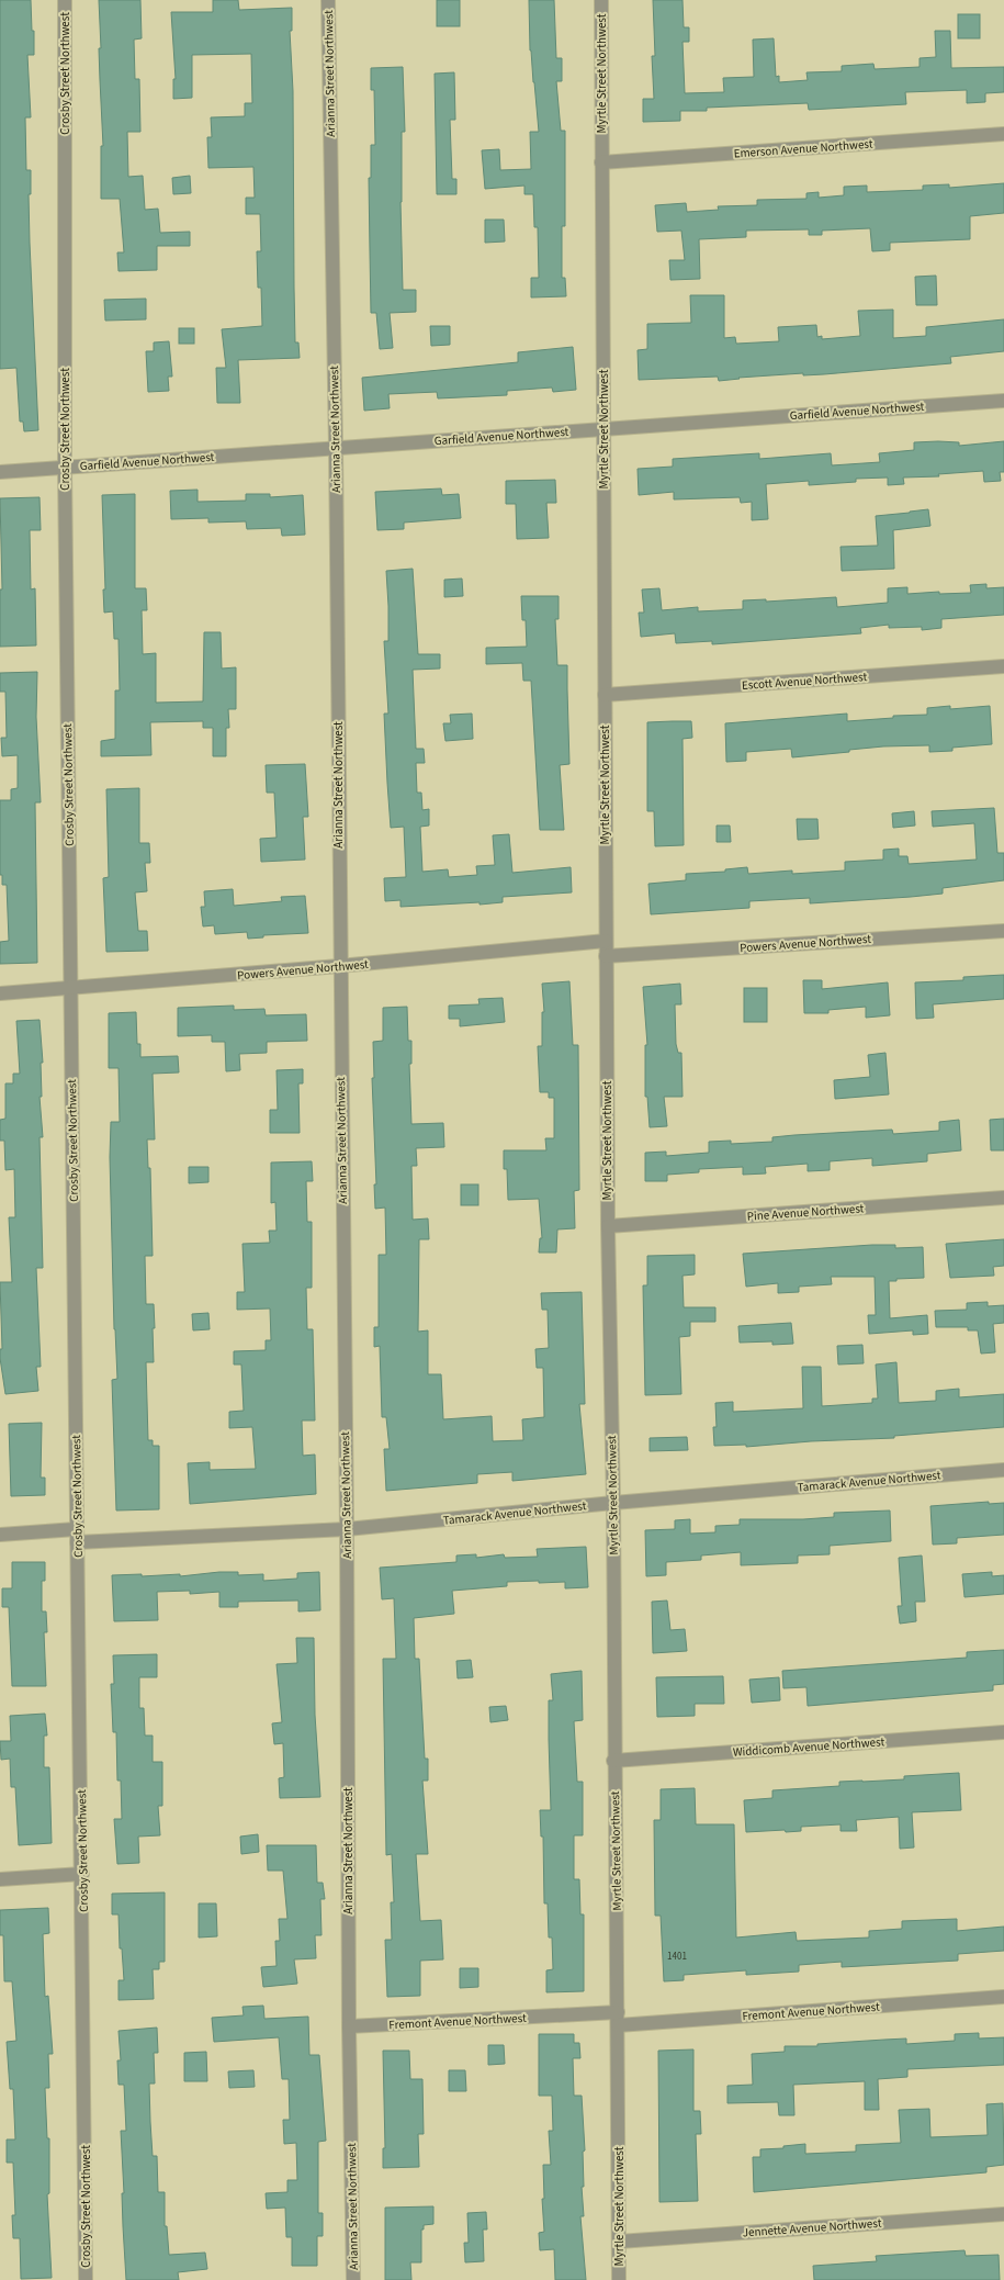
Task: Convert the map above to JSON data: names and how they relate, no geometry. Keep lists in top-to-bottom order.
{
  "streets": {
    "street": [
      "Crosby Street Northwest",
      "Arianna Street Northwest",
      "Myrtle Street Northwest",
      "Emerson Avenue Northwest",
      "Garfield Avenue Northwest",
      "Escott Avenue Northwest",
      "Powers Avenue Northwest",
      "Pine Avenue Northwest",
      "Tamarack Avenue Northwest",
      "Widdicomb Avenue Northwest",
      "Fremont Avenue Northwest",
      "Jennette Avenue Northwest"
    ]
  },
  "crossings": [
    ["Crosby Street Northwest", "Garfield Avenue Northwest"],
    ["Crosby Street Northwest", "Powers Avenue Northwest"],
    ["Crosby Street Northwest", "Tamarack Avenue Northwest"],
    ["Arianna Street Northwest", "Garfield Avenue Northwest"],
    ["Arianna Street Northwest", "Powers Avenue Northwest"],
    ["Arianna Street Northwest", "Tamarack Avenue Northwest"],
    ["Arianna Street Northwest", "Fremont Avenue Northwest"],
    ["Myrtle Street Northwest", "Emerson Avenue Northwest"],
    ["Myrtle Street Northwest", "Garfield Avenue Northwest"],
    ["Myrtle Street Northwest", "Escott Avenue Northwest"],
    ["Myrtle Street Northwest", "Powers Avenue Northwest"],
    ["Myrtle Street Northwest", "Pine Avenue Northwest"],
    ["Myrtle Street Northwest", "Tamarack Avenue Northwest"],
    ["Myrtle Street Northwest", "Widdicomb Avenue Northwest"],
    ["Myrtle Street Northwest", "Fremont Avenue Northwest"],
    ["Myrtle Street Northwest", "Jennette Avenue Northwest"]
  ],
  "house_numbers": ["1401"]
}
